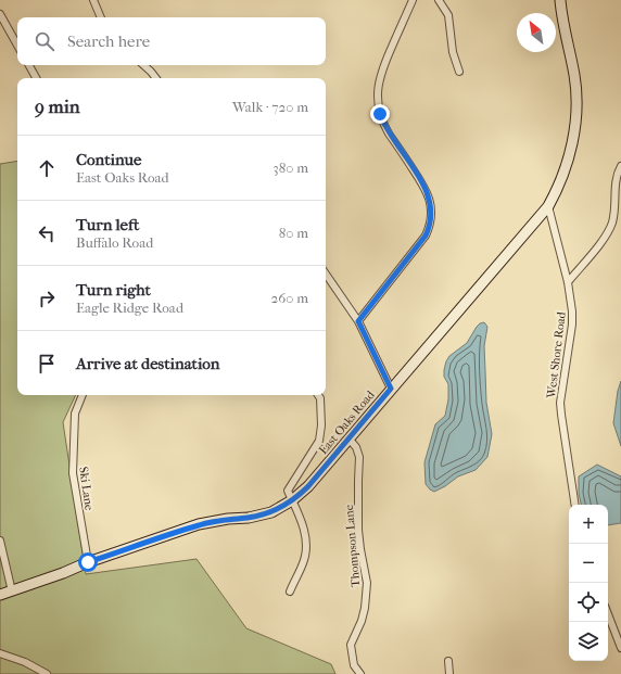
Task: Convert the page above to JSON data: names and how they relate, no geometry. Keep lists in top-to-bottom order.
{
  "streets": {
    "street": [
      "West Shore Road",
      "East Oaks Road",
      "Ski Lane",
      "Thompson Lane"
    ]
  },
  "crossings": [
    ["West Shore Road", "East Oaks Road"],
    ["East Oaks Road", "Ski Lane"],
    ["East Oaks Road", "Thompson Lane"]
  ],
  "north": "top left",
  "page": {
    "search": "Search here",
    "heading": ["9 min", "Walk · 720 m"],
    "list": [
      ["Continue", "East Oaks Road", "380 m"],
      ["Turn left", "Buffalo Road", "80 m"],
      ["Turn right", "Eagle Ridge Road", "260 m"],
      "Arrive at destination"
    ],
    "map_buttons": ["+", "−"]
  }
}
